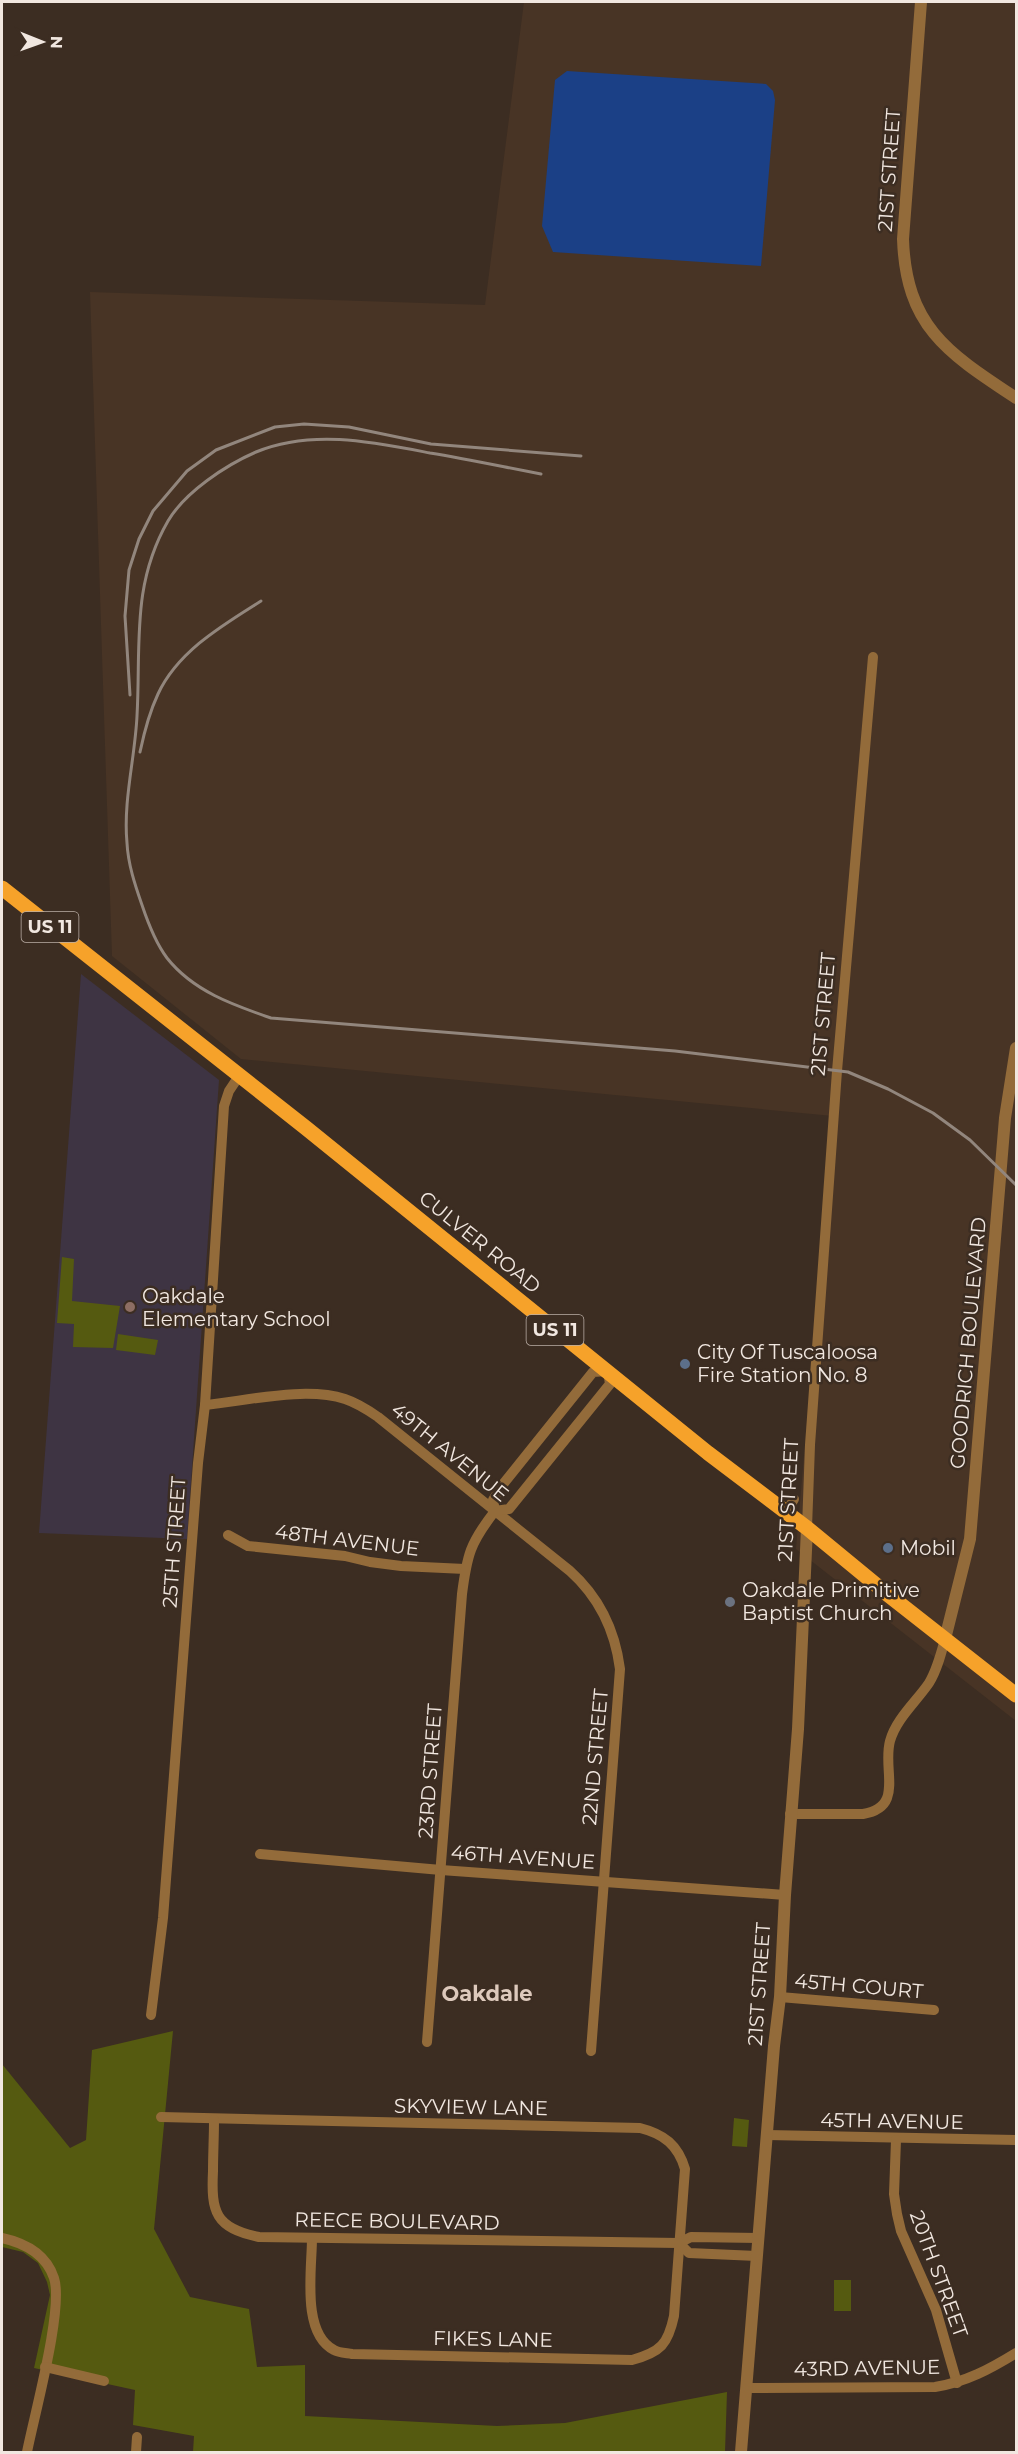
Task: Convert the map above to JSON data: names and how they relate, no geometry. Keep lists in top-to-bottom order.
{
  "streets": {
    "main road": ["US 11", "CULVER ROAD"],
    "street": [
      "21ST STREET",
      "GOODRICH BOULEVARD",
      "49TH AVENUE",
      "48TH AVENUE",
      "25TH STREET",
      "22ND STREET",
      "23RD STREET",
      "46TH AVENUE",
      "45TH COURT",
      "SKYVIEW LANE",
      "45TH AVENUE",
      "REECE BOULEVARD",
      "20TH STREET",
      "FIKES LANE",
      "43RD AVENUE"
    ]
  },
  "crossings": [
    ["21ST STREET", "CULVER ROAD"],
    ["21ST STREET", "46TH AVENUE"],
    ["21ST STREET", "45TH COURT"],
    ["21ST STREET", "45TH AVENUE"],
    ["21ST STREET", "REECE BOULEVARD"],
    ["21ST STREET", "43RD AVENUE"],
    ["CULVER ROAD", "GOODRICH BOULEVARD"],
    ["CULVER ROAD", "25TH STREET"],
    ["CULVER ROAD", "23RD STREET"],
    ["49TH AVENUE", "25TH STREET"],
    ["49TH AVENUE", "22ND STREET"],
    ["49TH AVENUE", "23RD STREET"],
    ["48TH AVENUE", "23RD STREET"],
    ["22ND STREET", "46TH AVENUE"],
    ["23RD STREET", "46TH AVENUE"],
    ["SKYVIEW LANE", "REECE BOULEVARD"],
    ["SKYVIEW LANE", "FIKES LANE"],
    ["45TH AVENUE", "20TH STREET"],
    ["REECE BOULEVARD", "FIKES LANE"],
    ["20TH STREET", "43RD AVENUE"]
  ],
  "districts": ["Oakdale"],
  "places": [
    "Oakdale Elementary School",
    "City Of Tuscaloosa Fire Station No. 8",
    "Mobil",
    "Oakdale Primitive Baptist Church"
  ],
  "north": "right"
}
